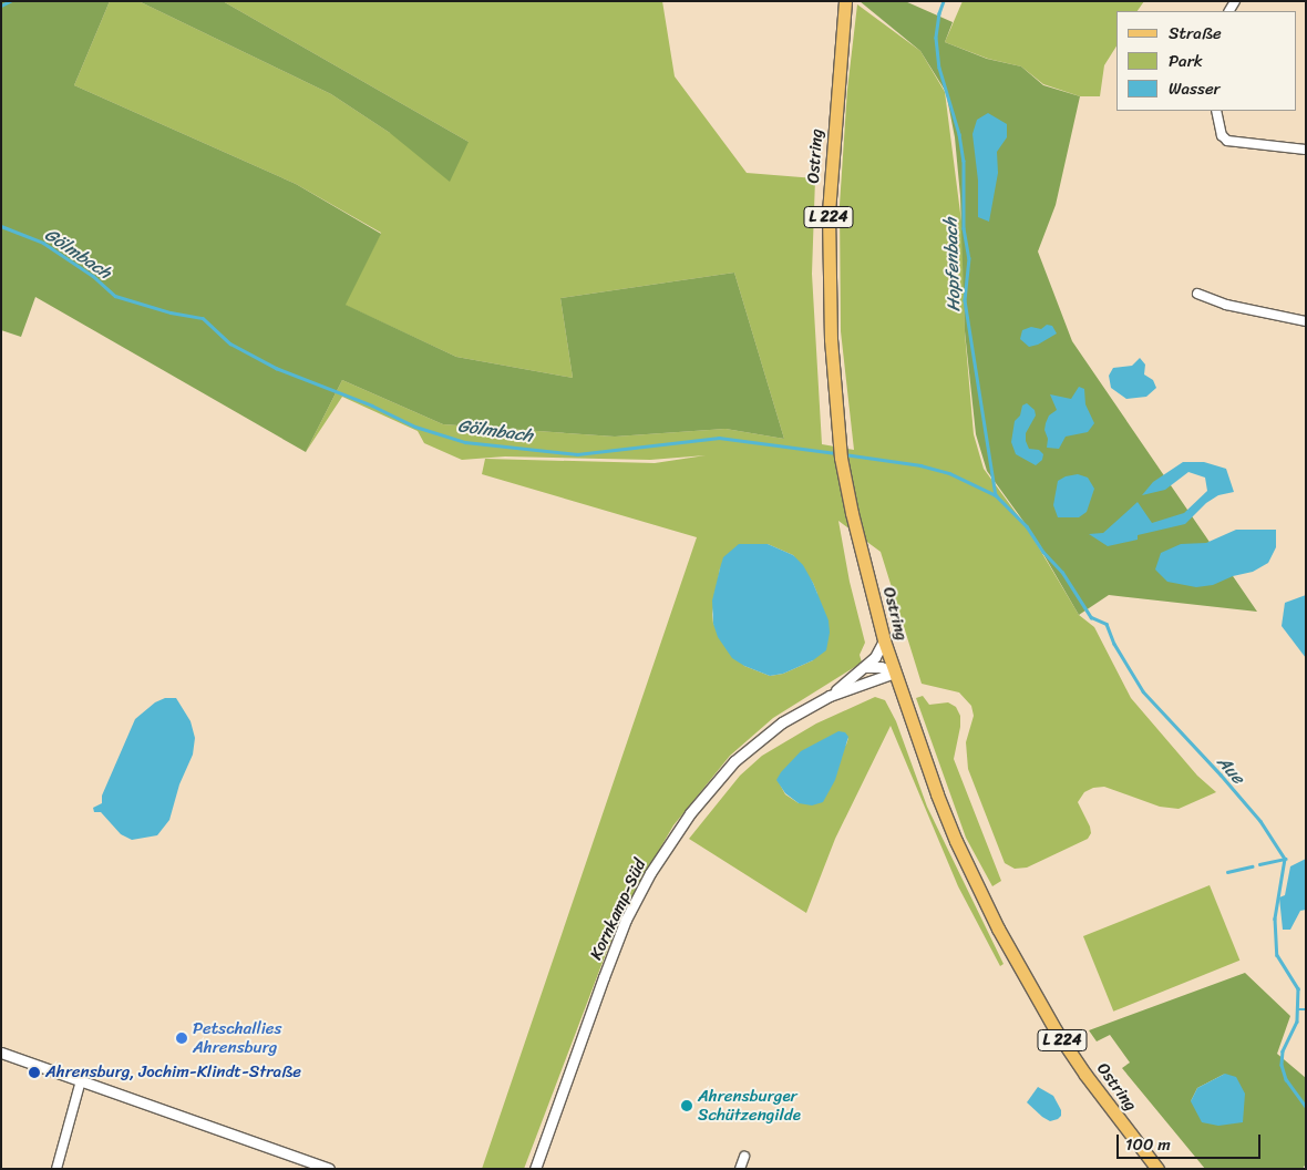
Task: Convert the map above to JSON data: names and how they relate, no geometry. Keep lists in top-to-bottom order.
{
  "streets": {
    "main road": ["Ostring", "L 224"],
    "street": ["Kornkamp-Süd"]
  },
  "crossings": [
    ["Ostring", "Kornkamp-Süd"]
  ],
  "water": ["Gölmbach", "Hopfenbach", "Aue"],
  "places": ["Petschallies Ahrensburg", "Ahrensburg, Jochim-Klindt-Straße", "Ahrensburger Schützengilde"],
  "legend": ["Straße", "Park", "Wasser"],
  "scale_bar": "100 m"
}
